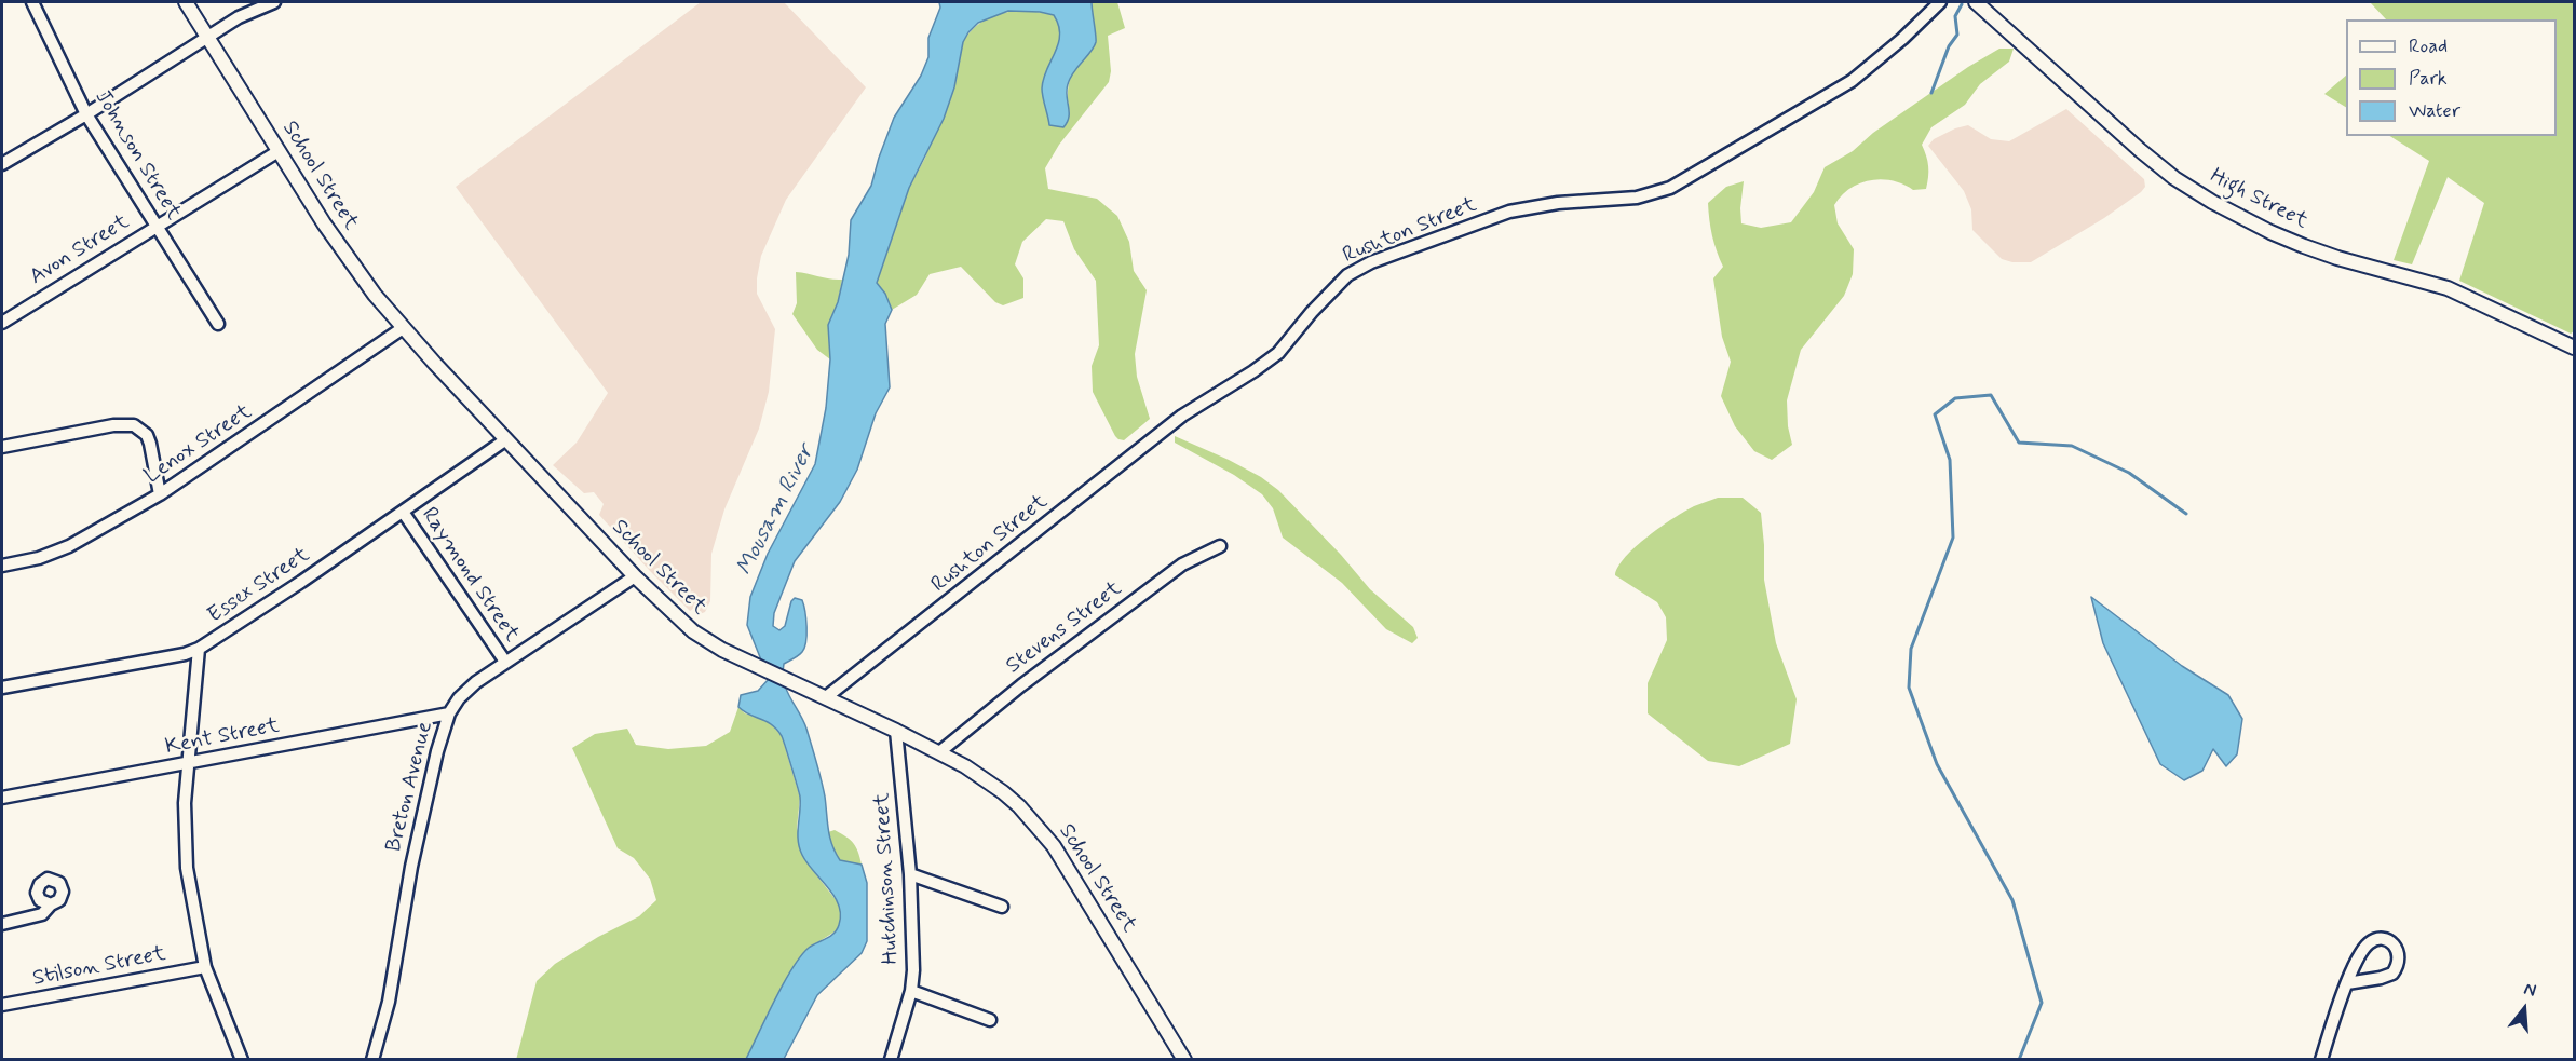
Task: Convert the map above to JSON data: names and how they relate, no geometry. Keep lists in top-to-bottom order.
{
  "streets": {
    "street": [
      "Johnson Street",
      "School Street",
      "High Street",
      "Rushton Street",
      "Avon Street",
      "Lenox Street",
      "Raymond Street",
      "Essex Street",
      "Stevens Street",
      "Kent Street",
      "Breton Avenue",
      "Hutchinson Street",
      "Stilson Street"
    ]
  },
  "crossings": [
    ["Johnson Street", "Avon Street"],
    ["School Street", "Rushton Street"],
    ["School Street", "Avon Street"],
    ["School Street", "Lenox Street"],
    ["School Street", "Essex Street"],
    ["School Street", "Stevens Street"],
    ["School Street", "Breton Avenue"],
    ["School Street", "Hutchinson Street"],
    ["Raymond Street", "Essex Street"],
    ["Raymond Street", "Breton Avenue"],
    ["Kent Street", "Breton Avenue"]
  ],
  "water": ["Mousam River"],
  "legend": ["Road", "Park", "Water"],
  "north": "top"
}
